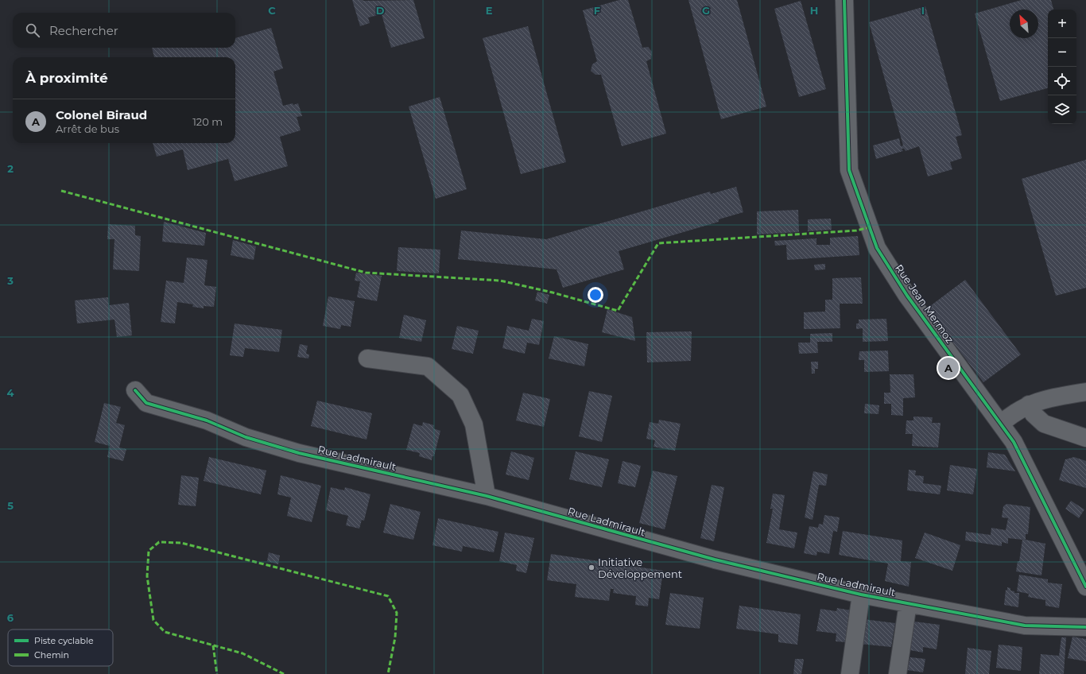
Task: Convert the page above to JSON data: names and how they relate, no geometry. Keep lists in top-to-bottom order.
{
  "streets": {
    "street": ["Rue Jean Mermoz", "Rue Ladmirault"]
  },
  "places": ["Initiative Développement"],
  "legend": ["Piste cyclable", "Chemin"],
  "north": "top left",
  "page": {
    "map_buttons": ["+", "−"],
    "search": "Rechercher",
    "heading": "À proximité",
    "list": [
      {
        "mark": "A",
        "name": "Colonel Biraud",
        "note": "Arrêt de bus",
        "value": "120 m"
      }
    ],
    "pins": "A"
  },
  "grid": {
    "columns": [
      "C",
      "D",
      "E",
      "F",
      "G",
      "H",
      "I"
    ],
    "rows": [
      "2",
      "3",
      "4",
      "5",
      "6"
    ]
  }
}
